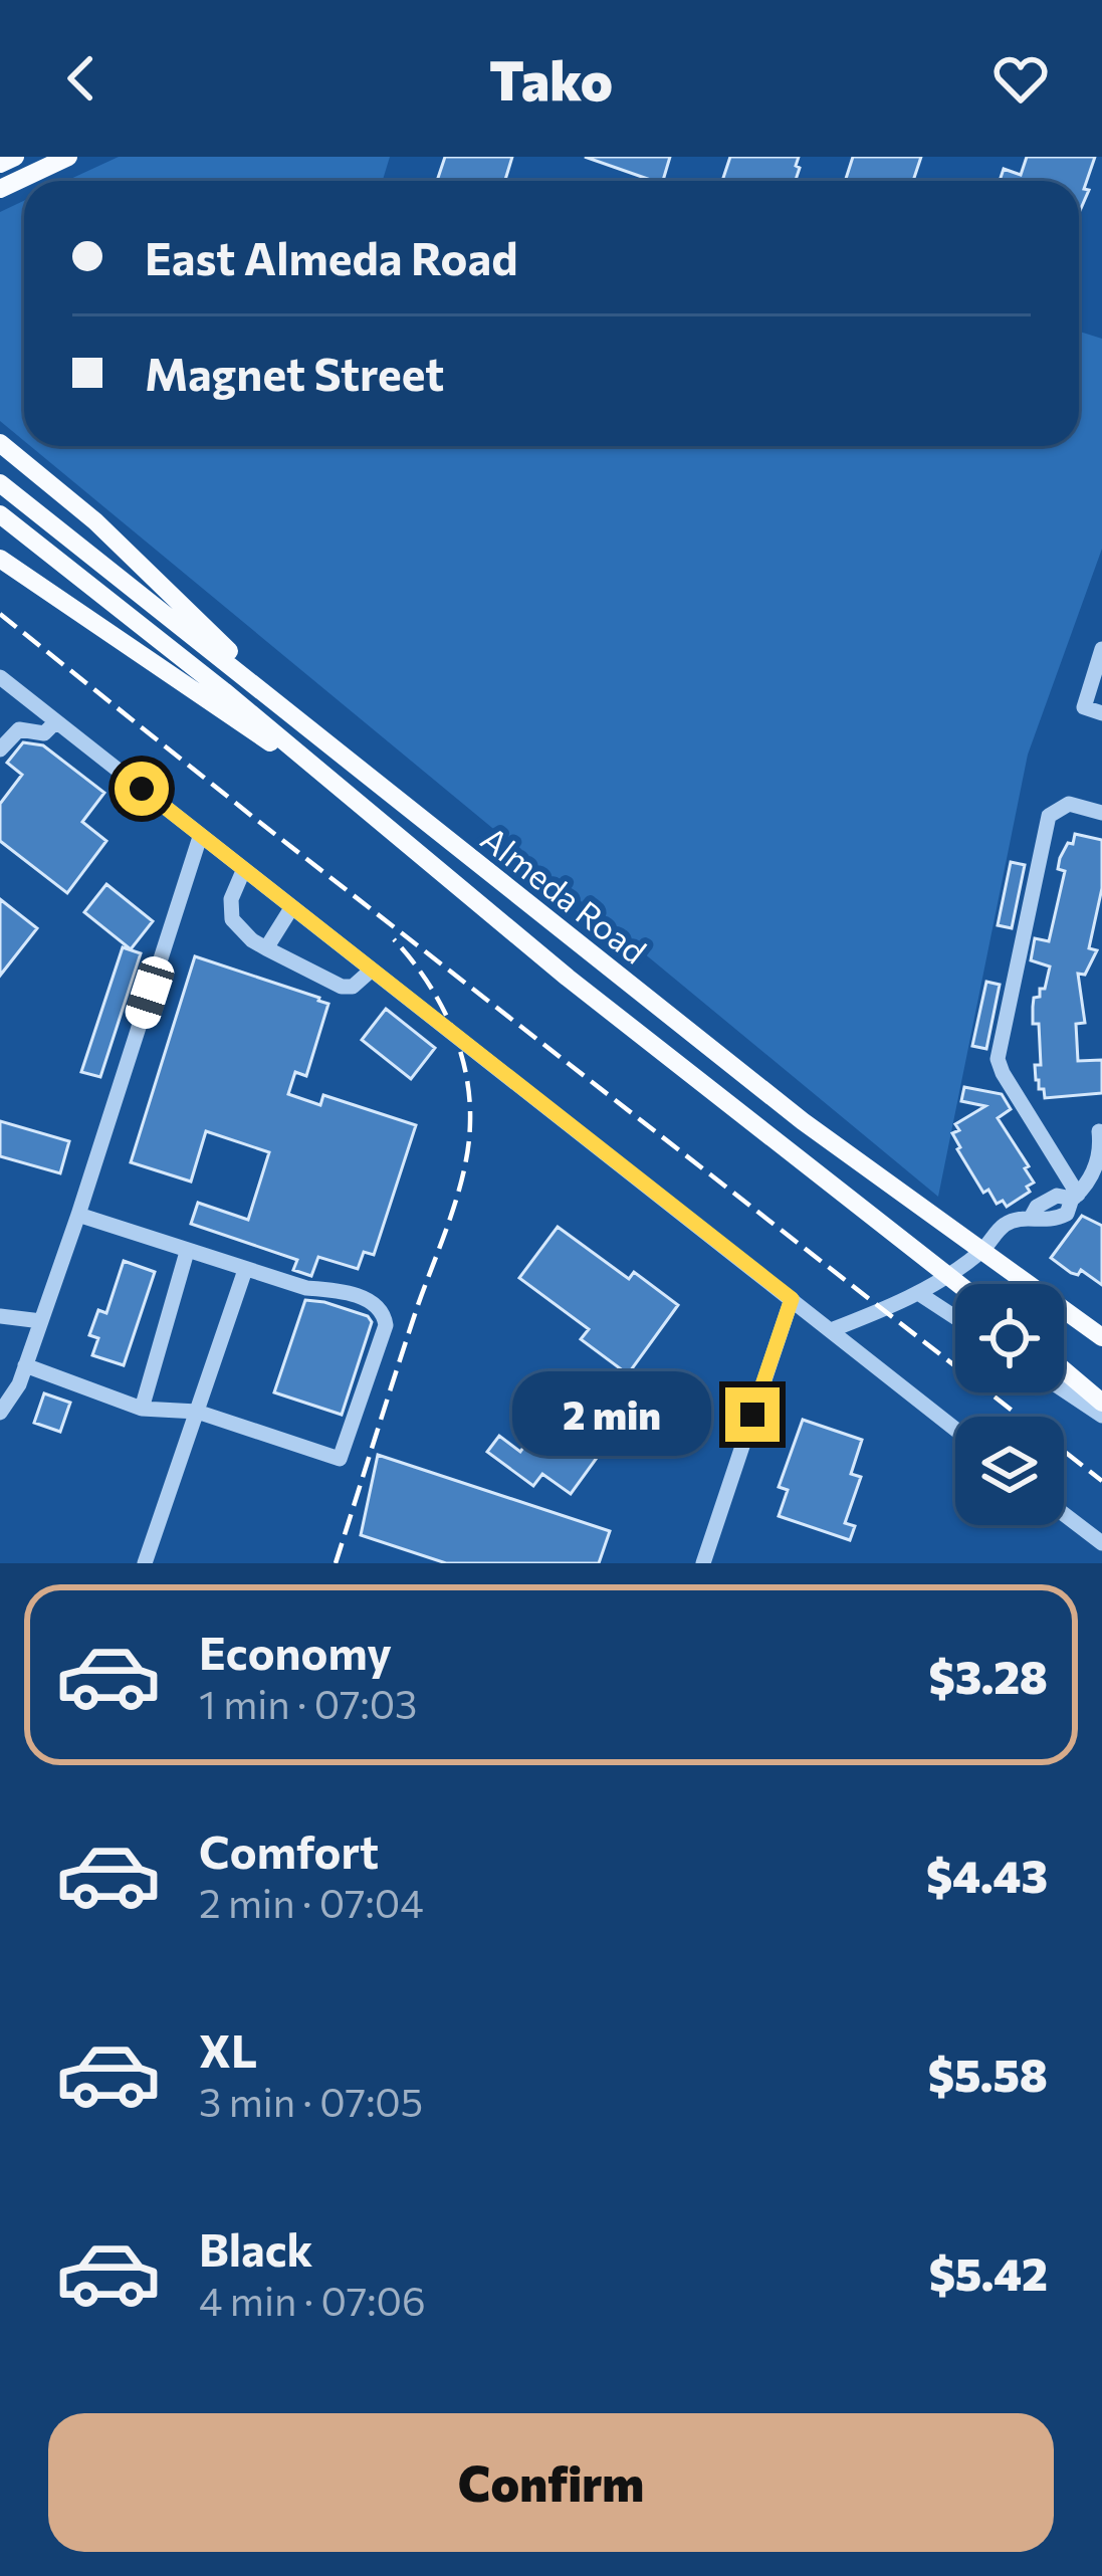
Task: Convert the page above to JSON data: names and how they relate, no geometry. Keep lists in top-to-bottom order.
{
  "streets": {
    "main road": ["Almeda Road"]
  },
  "page": {
    "header": "Tako",
    "banner": ["East Almeda Road", "Magnet Street"],
    "bubble": "2 min",
    "list": [
      {
        "name": "Economy",
        "note": "1 min · 07:03",
        "value": "$3.28"
      },
      {
        "name": "Comfort",
        "note": "2 min · 07:04",
        "value": "$4.43"
      },
      {
        "name": "XL",
        "note": "3 min · 07:05",
        "value": "$5.58"
      },
      {
        "name": "Black",
        "note": "4 min · 07:06",
        "value": "$5.42"
      }
    ],
    "buttons": "Confirm"
  }
}
